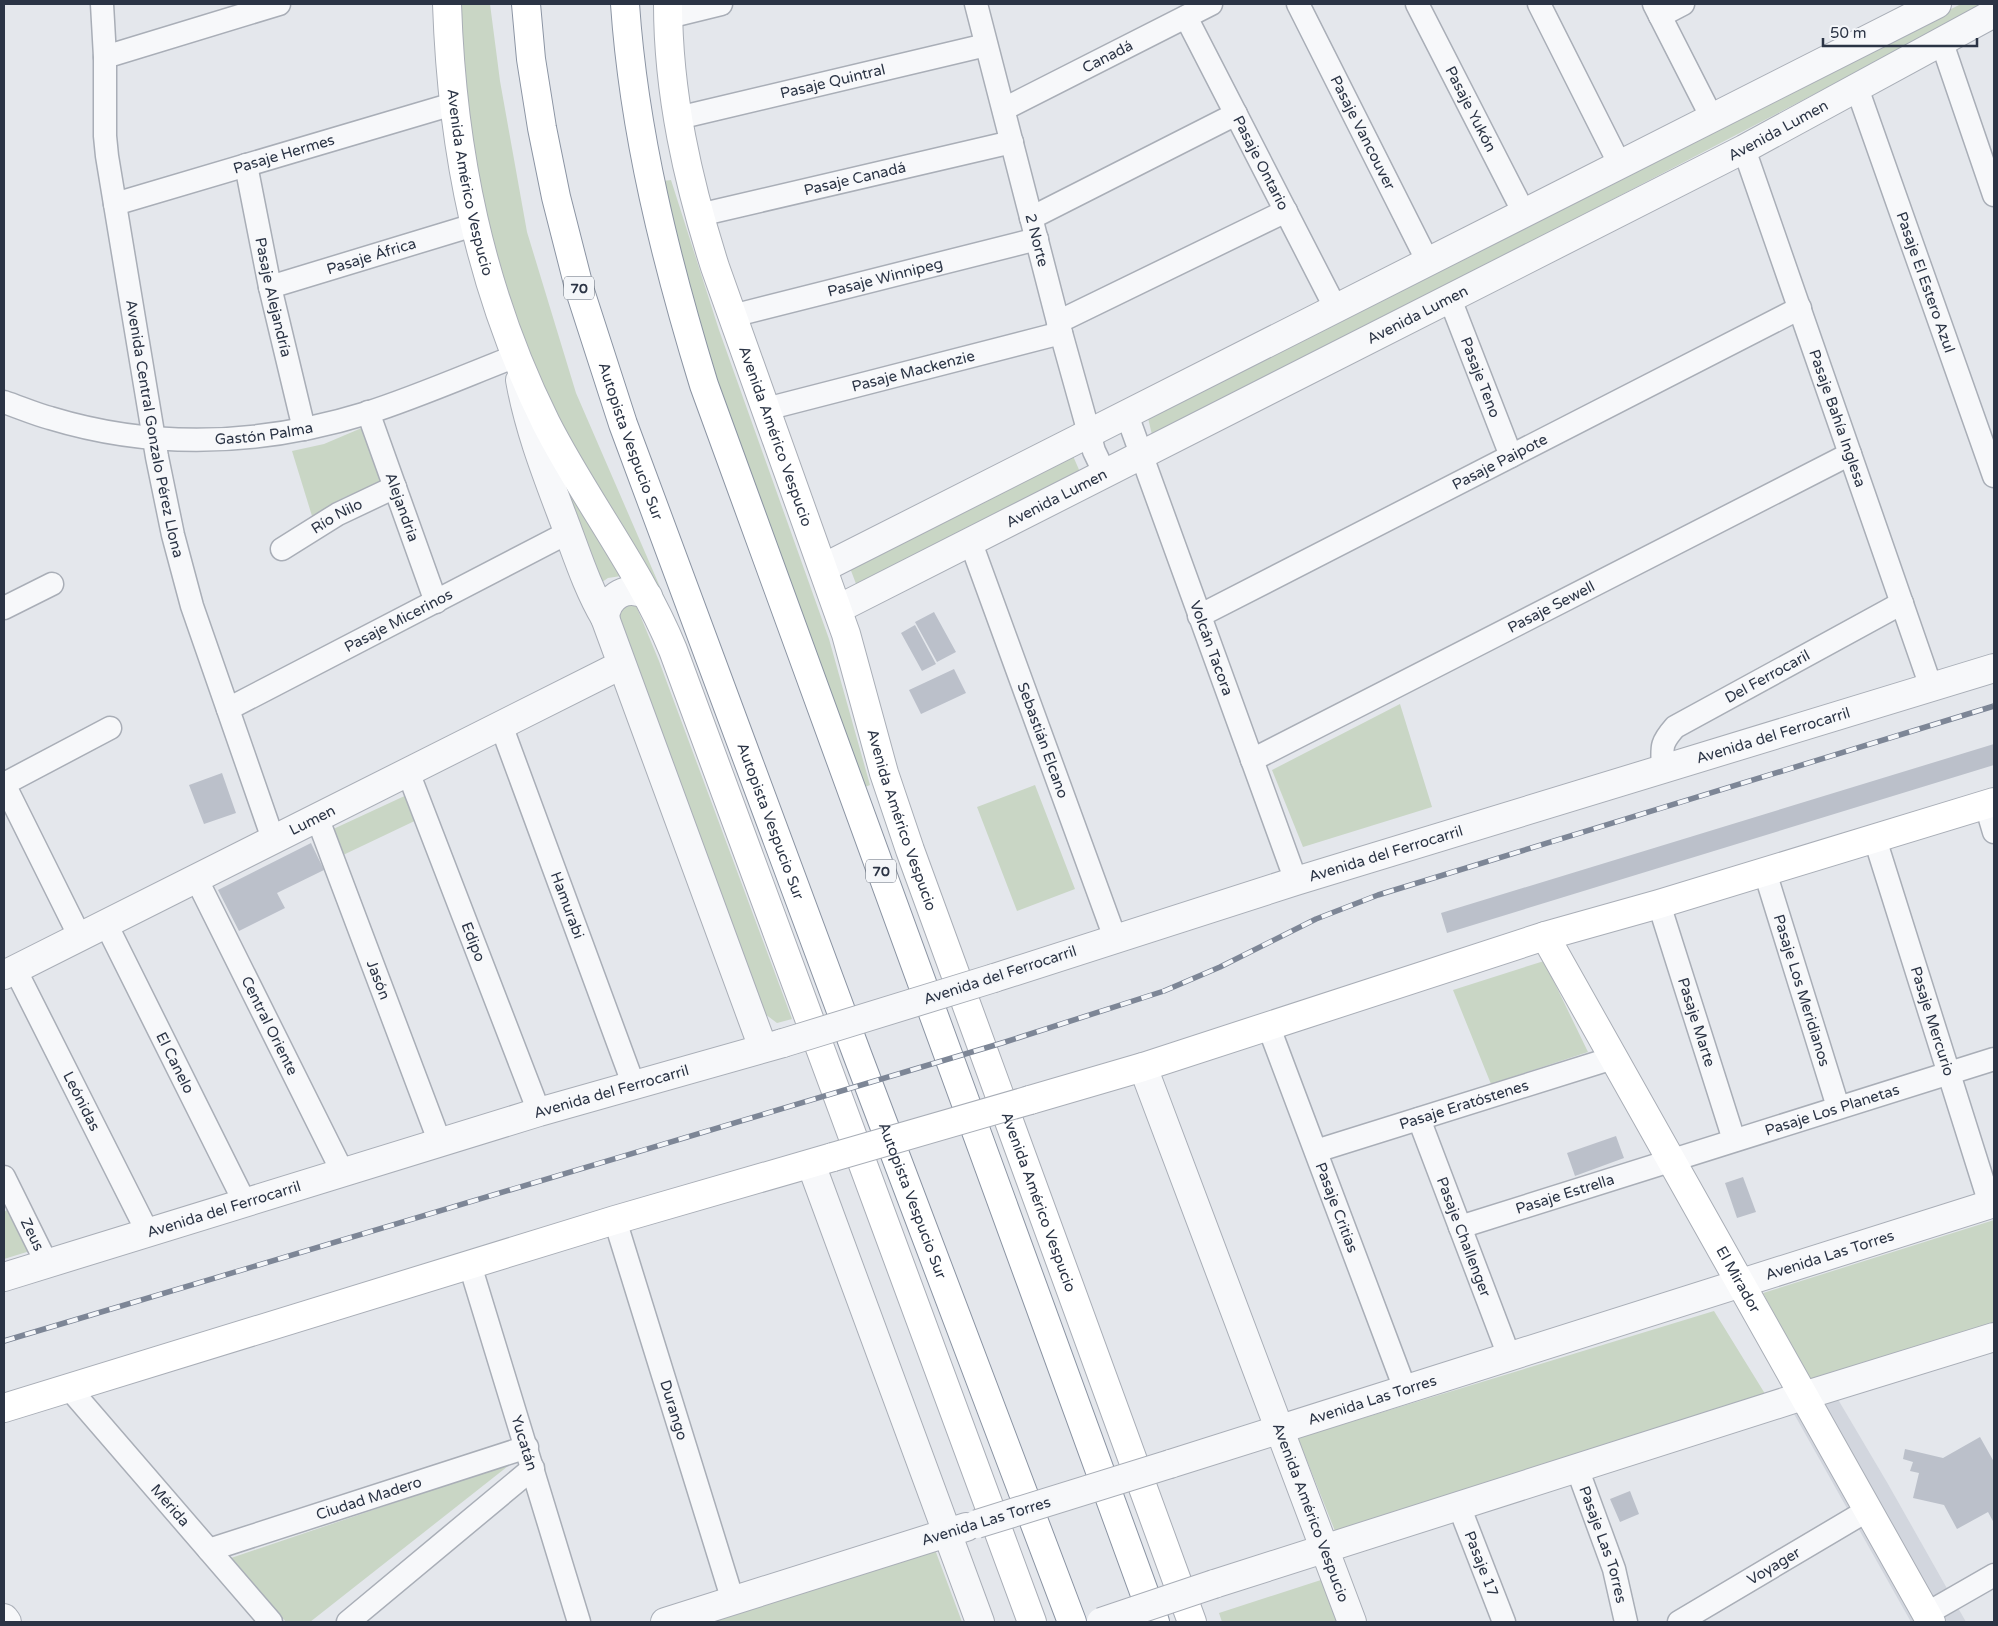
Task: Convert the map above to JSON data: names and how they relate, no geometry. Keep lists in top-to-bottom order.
{
  "streets": {
    "main road": [
      "Avenida Américo Vespucio",
      "70",
      "Autopista Vespucio Sur",
      "El Mirador"
    ],
    "street": [
      "Canadá",
      "Pasaje Quintral",
      "Pasaje Yukón",
      "Avenida Lumen",
      "Pasaje Vancouver",
      "Pasaje Hermes",
      "Pasaje Ontario",
      "Pasaje Canadá",
      "2 Norte",
      "Pasaje África",
      "Pasaje Winnipeg",
      "Pasaje El Estero Azul",
      "Pasaje Alejandría",
      "Pasaje Mackenzie",
      "Pasaje Teno",
      "Pasaje Bahía Inglesa",
      "Avenida Central Gonzalo Pérez Llona",
      "Gastón Palma",
      "Pasaje Paipote",
      "Alejandria",
      "Río Nilo",
      "Pasaje Sewell",
      "Pasaje Micerinos",
      "Volcán Tacora",
      "Del Ferrocaril",
      "Avenida del Ferrocarril",
      "Sebastián Elcano",
      "Lumen",
      "Hamurabi",
      "Edipo",
      "Jasón",
      "Pasaje Los Meridianos",
      "Pasaje Mercurio",
      "Pasaje Marte",
      "Central Oriente",
      "El Canelo",
      "Leónidas",
      "Pasaje Eratóstenes",
      "Pasaje Los Planetas",
      "Pasaje Estrella",
      "Pasaje Critias",
      "Zeus",
      "Pasaje Challenger",
      "Avenida Las Torres",
      "Durango",
      "Yucatán",
      "Ciudad Madero",
      "Mérida",
      "Pasaje Las Torres",
      "Pasaje 17",
      "Voyager"
    ]
  },
  "crossings": [
    ["Canadá", "Pasaje Ontario"],
    ["Canadá", "2 Norte"],
    ["Pasaje Quintral", "Avenida Américo Vespucio"],
    ["Pasaje Quintral", "2 Norte"],
    ["Avenida Lumen", "Avenida Américo Vespucio"],
    ["Avenida Lumen", "2 Norte"],
    ["Avenida Lumen", "Pasaje El Estero Azul"],
    ["Avenida Lumen", "Pasaje Teno"],
    ["Avenida Lumen", "Pasaje Bahía Inglesa"],
    ["Avenida Lumen", "Volcán Tacora"],
    ["Avenida Lumen", "Sebastián Elcano"],
    ["Pasaje Hermes", "Avenida Américo Vespucio"],
    ["Pasaje Hermes", "Pasaje Alejandría"],
    ["Pasaje Hermes", "Avenida Central Gonzalo Pérez Llona"],
    ["Pasaje Ontario", "Pasaje Winnipeg"],
    ["Pasaje Ontario", "Pasaje Mackenzie"],
    ["Pasaje Canadá", "Avenida Américo Vespucio"],
    ["Pasaje Canadá", "2 Norte"],
    ["Avenida Américo Vespucio", "Pasaje África"],
    ["Avenida Américo Vespucio", "Pasaje Winnipeg"],
    ["Avenida Américo Vespucio", "Pasaje Mackenzie"],
    ["Avenida Américo Vespucio", "Gastón Palma"],
    ["Avenida Américo Vespucio", "Pasaje Micerinos"],
    ["Avenida Américo Vespucio", "Avenida del Ferrocarril"],
    ["Avenida Américo Vespucio", "Lumen"],
    ["Avenida Américo Vespucio", "Avenida Las Torres"],
    ["2 Norte", "Pasaje Winnipeg"],
    ["2 Norte", "Pasaje Mackenzie"],
    ["Pasaje África", "Pasaje Alejandría"],
    ["Pasaje Alejandría", "Gastón Palma"],
    ["Pasaje Teno", "Pasaje Paipote"],
    ["Pasaje Bahía Inglesa", "Pasaje Paipote"],
    ["Pasaje Bahía Inglesa", "Pasaje Sewell"],
    ["Pasaje Bahía Inglesa", "Del Ferrocaril"],
    ["Pasaje Bahía Inglesa", "Avenida del Ferrocarril"],
    ["Avenida Central Gonzalo Pérez Llona", "Gastón Palma"],
    ["Avenida Central Gonzalo Pérez Llona", "Pasaje Micerinos"],
    ["Avenida Central Gonzalo Pérez Llona", "Lumen"],
    ["Gastón Palma", "Alejandria"],
    ["Pasaje Paipote", "Volcán Tacora"],
    ["Alejandria", "Río Nilo"],
    ["Alejandria", "Pasaje Micerinos"],
    ["Pasaje Sewell", "Volcán Tacora"],
    ["Volcán Tacora", "Avenida del Ferrocarril"],
    ["Del Ferrocaril", "Avenida del Ferrocarril"],
    ["Avenida del Ferrocarril", "Sebastián Elcano"],
    ["Avenida del Ferrocarril", "Hamurabi"],
    ["Avenida del Ferrocarril", "Edipo"],
    ["Avenida del Ferrocarril", "Jasón"],
    ["Avenida del Ferrocarril", "Central Oriente"],
    ["Avenida del Ferrocarril", "El Canelo"],
    ["Avenida del Ferrocarril", "Leónidas"],
    ["Avenida del Ferrocarril", "Zeus"],
    ["Lumen", "Hamurabi"],
    ["Lumen", "Edipo"],
    ["Lumen", "Jasón"],
    ["Lumen", "Central Oriente"],
    ["Lumen", "El Canelo"],
    ["Lumen", "Leónidas"],
    ["Pasaje Los Meridianos", "Pasaje Los Planetas"],
    ["Pasaje Mercurio", "Pasaje Los Planetas"],
    ["Pasaje Mercurio", "Avenida Las Torres"],
    ["Pasaje Marte", "Pasaje Los Planetas"],
    ["Pasaje Eratóstenes", "Pasaje Critias"],
    ["Pasaje Eratóstenes", "Pasaje Challenger"],
    ["Pasaje Eratóstenes", "El Mirador"],
    ["Pasaje Los Planetas", "Pasaje Estrella"],
    ["Pasaje Los Planetas", "El Mirador"],
    ["Pasaje Estrella", "Pasaje Challenger"],
    ["Pasaje Estrella", "El Mirador"],
    ["Pasaje Critias", "Avenida Las Torres"],
    ["Pasaje Challenger", "Avenida Las Torres"],
    ["Avenida Las Torres", "El Mirador"],
    ["Avenida Las Torres", "Durango"],
    ["El Mirador", "Voyager"],
    ["Yucatán", "Ciudad Madero"],
    ["Ciudad Madero", "Mérida"]
  ],
  "scale_bar": "50 m"
}
